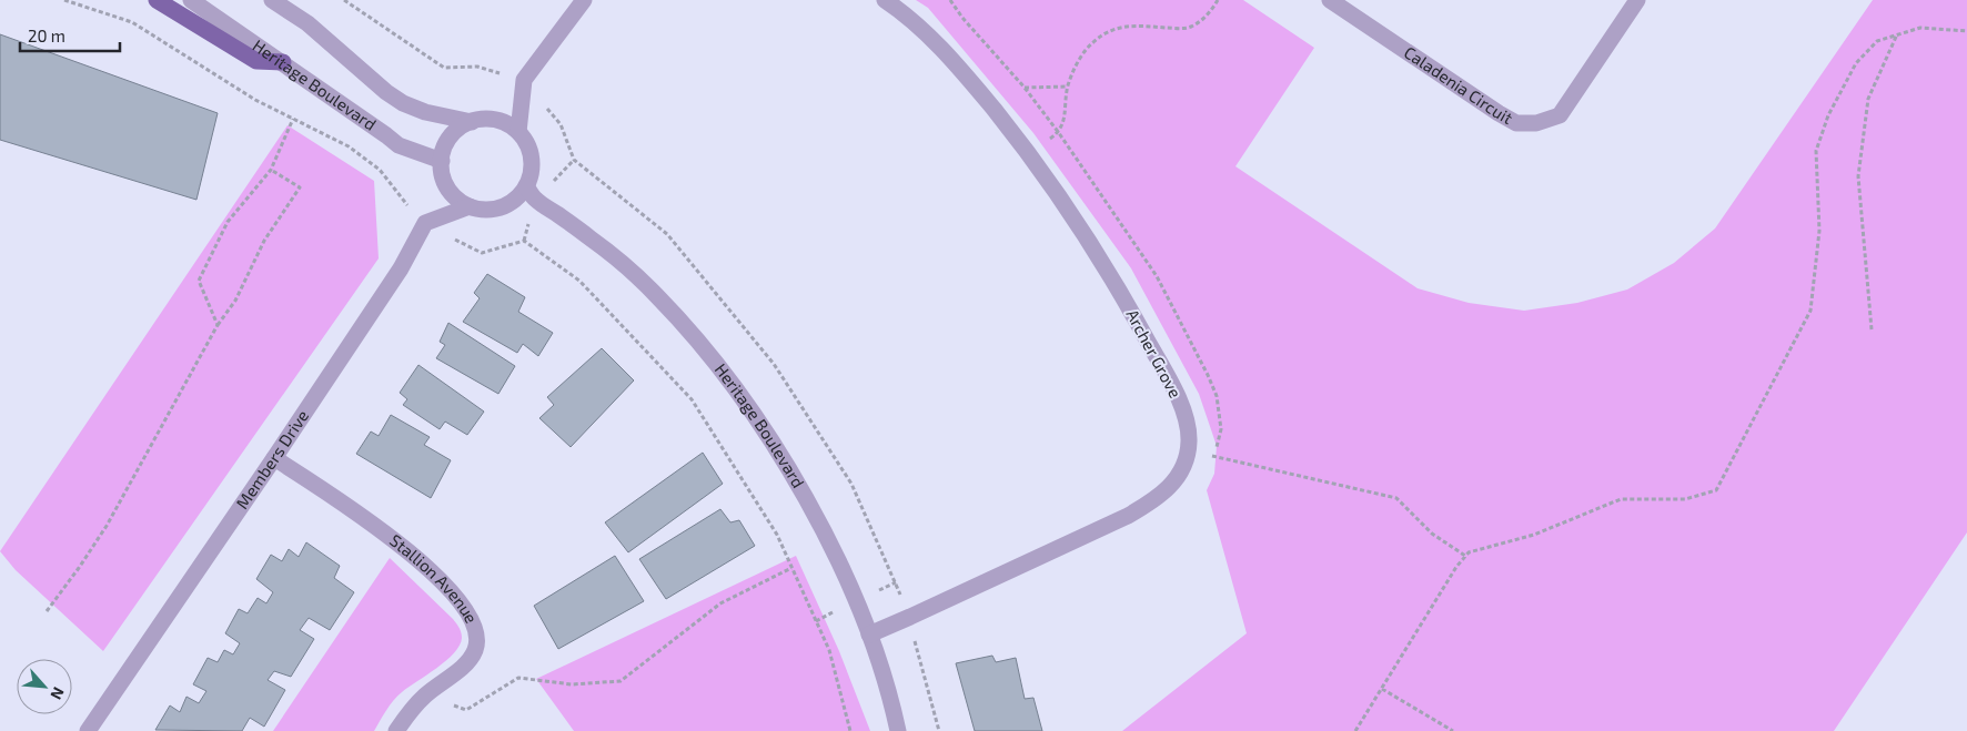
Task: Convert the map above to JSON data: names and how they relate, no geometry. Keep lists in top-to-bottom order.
{
  "streets": {
    "street": [
      "Heritage Boulevard",
      "Caladenia Circuit",
      "Archer Grove",
      "Members Drive",
      "Stallion Avenue"
    ]
  },
  "crossings": [
    ["Heritage Boulevard", "Archer Grove"],
    ["Members Drive", "Stallion Avenue"]
  ],
  "scale_bar": "20 m",
  "north": "bottom right"
}
